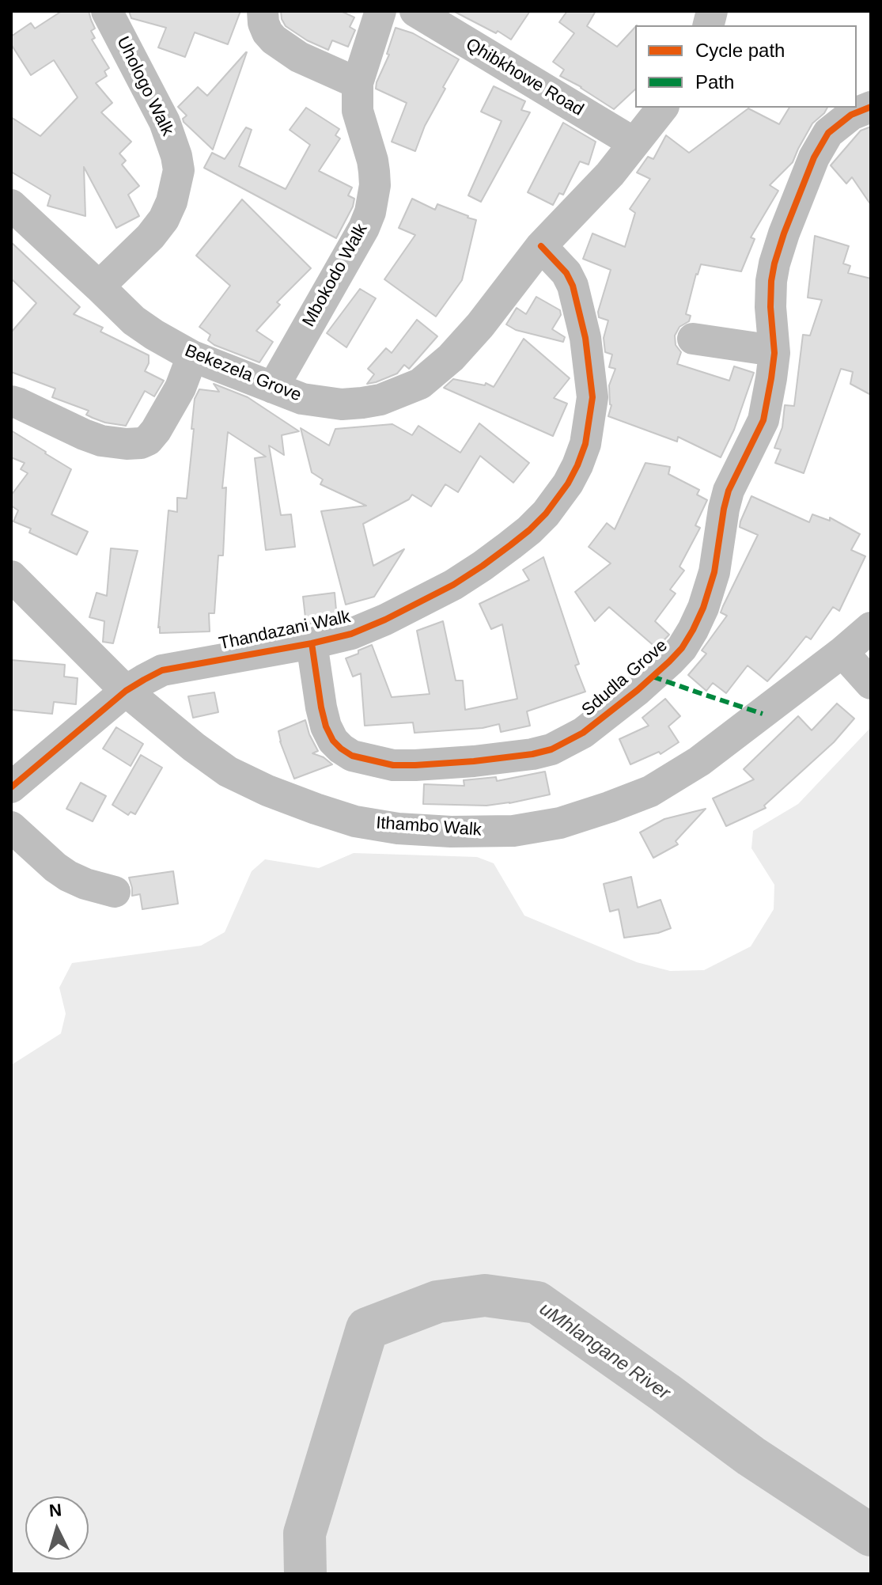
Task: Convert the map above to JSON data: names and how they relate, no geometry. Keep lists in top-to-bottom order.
{
  "streets": {
    "street": [
      "Qhibkhowe Road",
      "Uhologo Walk",
      "Mbokodo Walk",
      "Bekezela Grove",
      "Thandazani Walk",
      "Sdudla Grove",
      "Ithambo Walk"
    ]
  },
  "crossings": [
    ["Qhibkhowe Road", "Bekezela Grove"],
    ["Uhologo Walk", "Bekezela Grove"],
    ["Mbokodo Walk", "Bekezela Grove"],
    ["Bekezela Grove", "Thandazani Walk"],
    ["Thandazani Walk", "Sdudla Grove"],
    ["Thandazani Walk", "Ithambo Walk"]
  ],
  "water": ["uMhlangane River"],
  "legend": ["Cycle path", "Path"],
  "north": "top"
}
